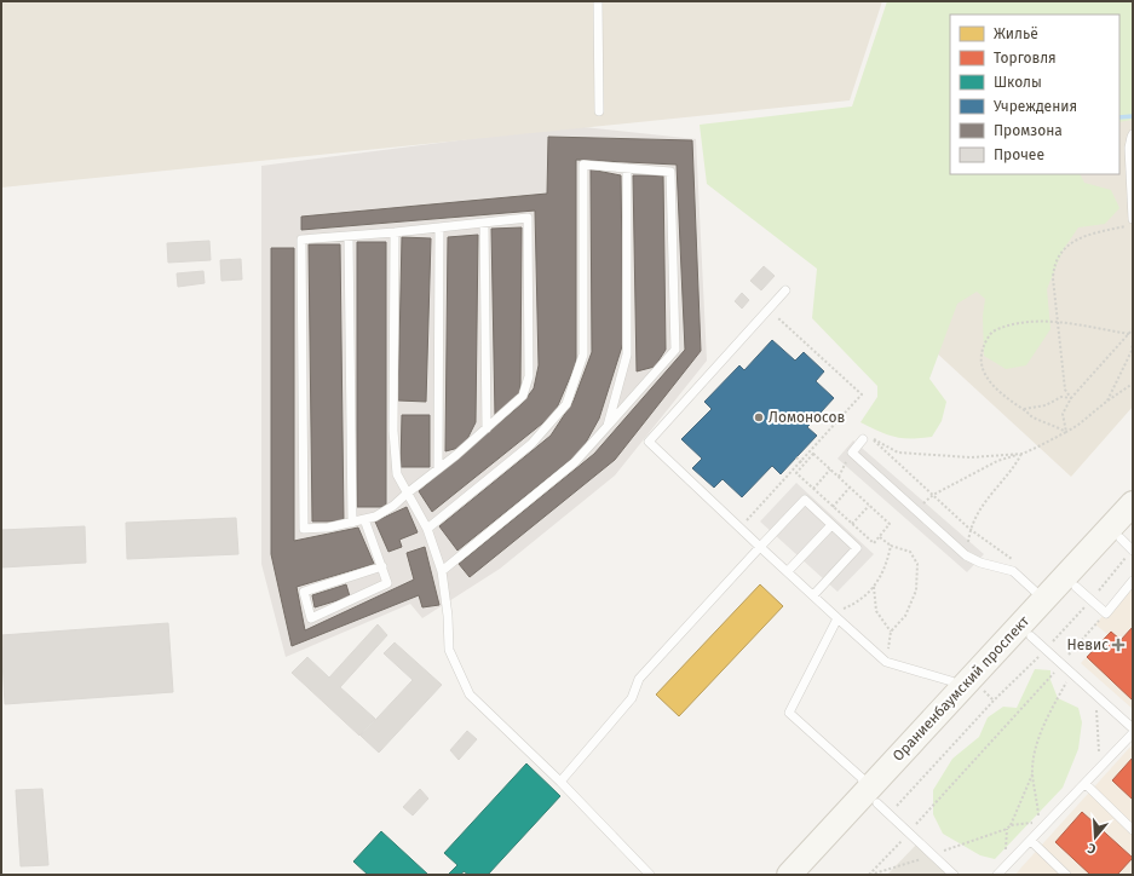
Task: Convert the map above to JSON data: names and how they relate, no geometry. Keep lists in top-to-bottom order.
{
  "streets": {
    "main road": ["Ораниенбаумский проспект"]
  },
  "places": {
    "other": ["Ломоносов"],
    "health": ["Невис"]
  },
  "legend": [
    "Жильё",
    "Торговля",
    "Школы",
    "Учреждения",
    "Промзона",
    "Прочее"
  ],
  "north": "bottom"
}
